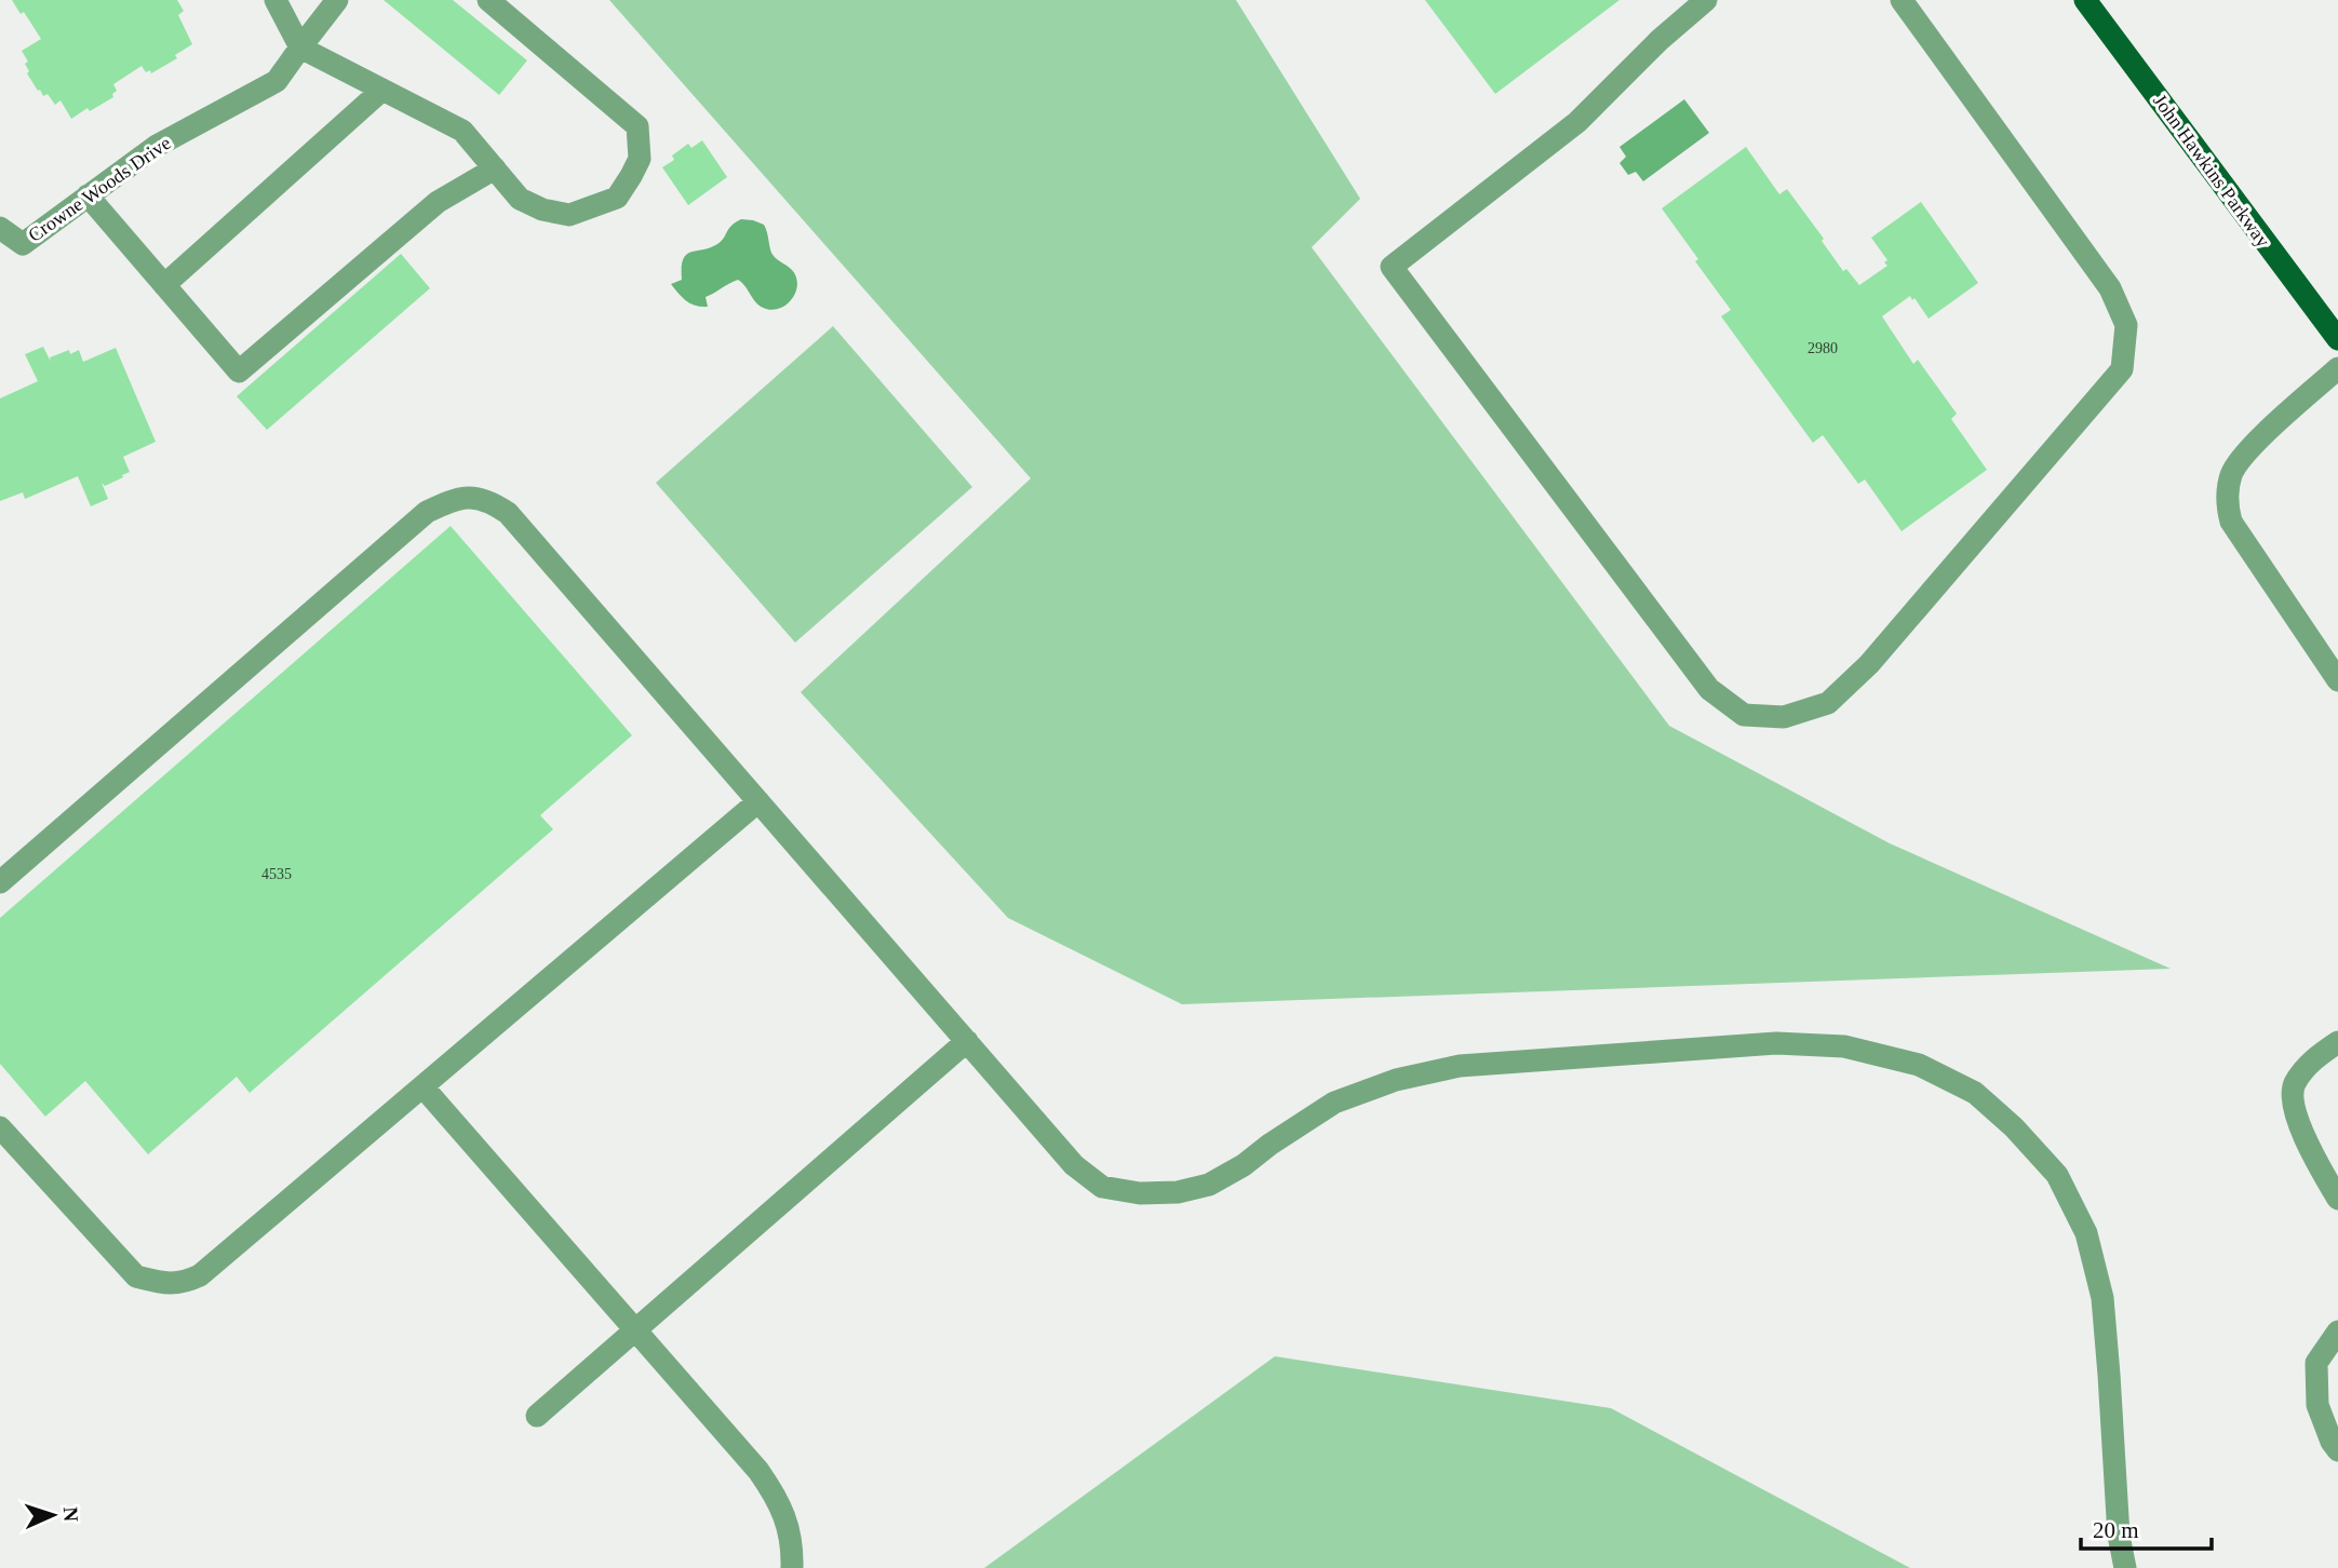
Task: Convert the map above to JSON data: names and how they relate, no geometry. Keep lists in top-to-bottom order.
{
  "streets": {
    "main road": ["John Hawkins Parkway"],
    "street": ["Crowne Woods Drive"]
  },
  "house_numbers": ["2980", "4535"],
  "scale_bar": "20 m",
  "north": "right"
}
